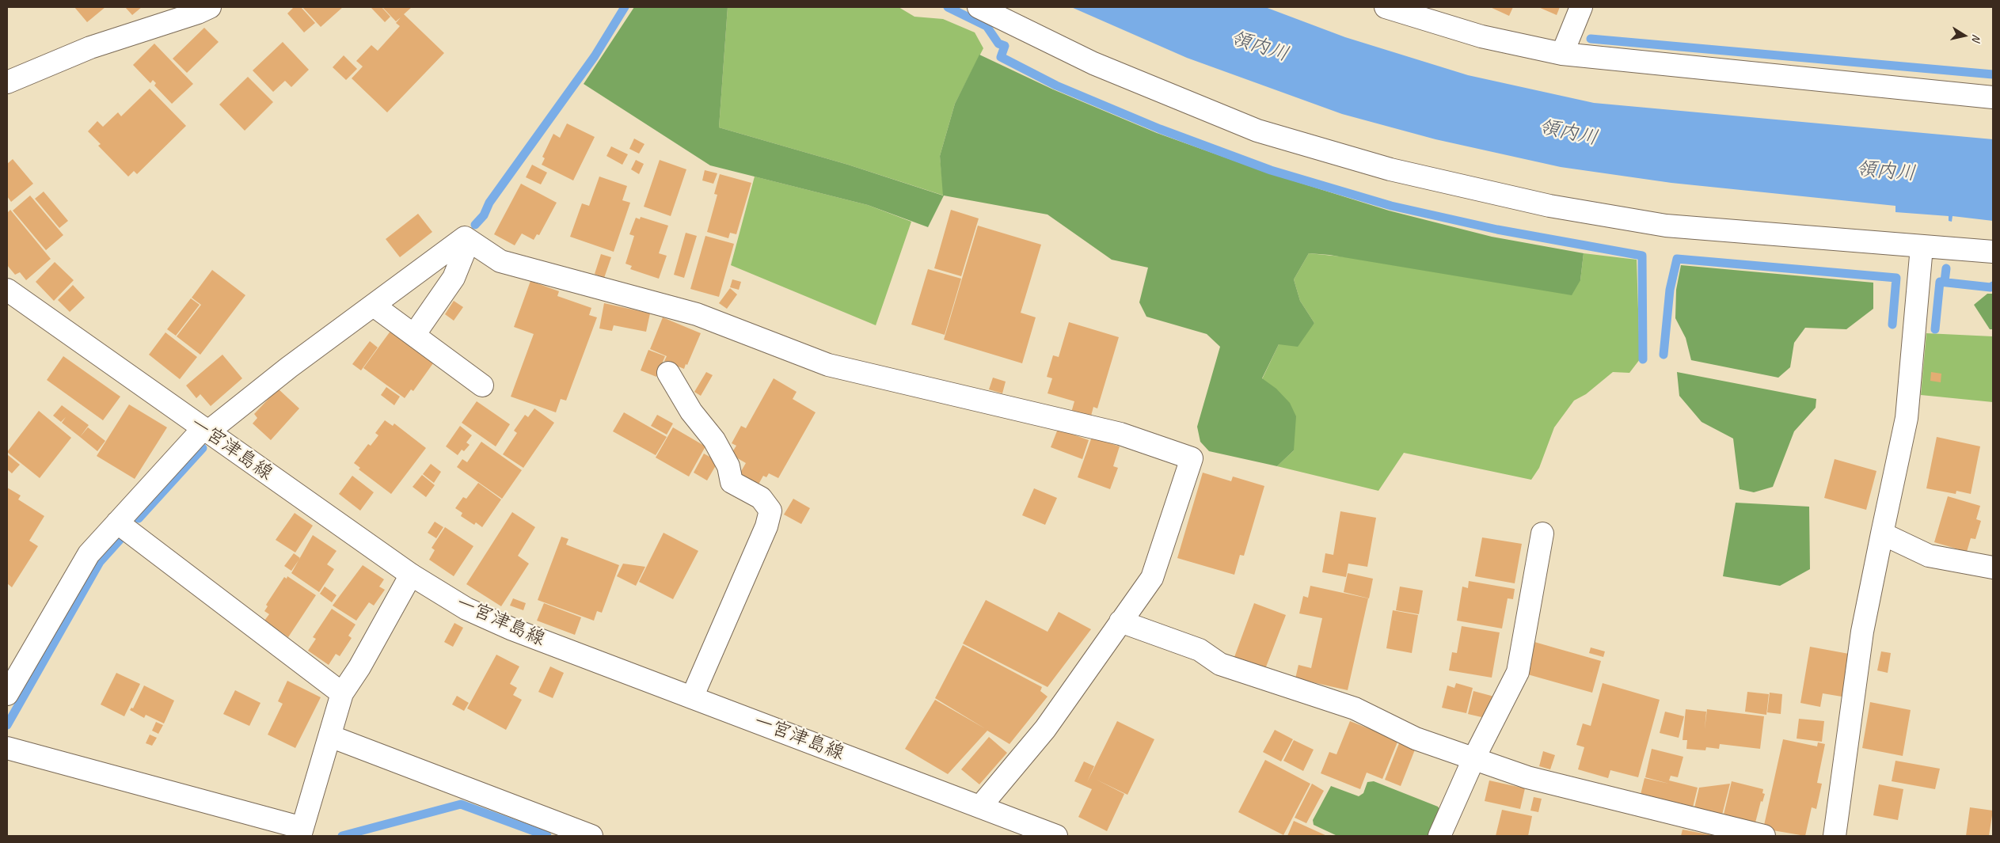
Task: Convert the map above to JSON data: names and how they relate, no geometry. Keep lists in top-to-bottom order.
{
  "streets": {
    "street": ["一宮津島線"]
  },
  "water": ["領内川"],
  "north": "right"
}
